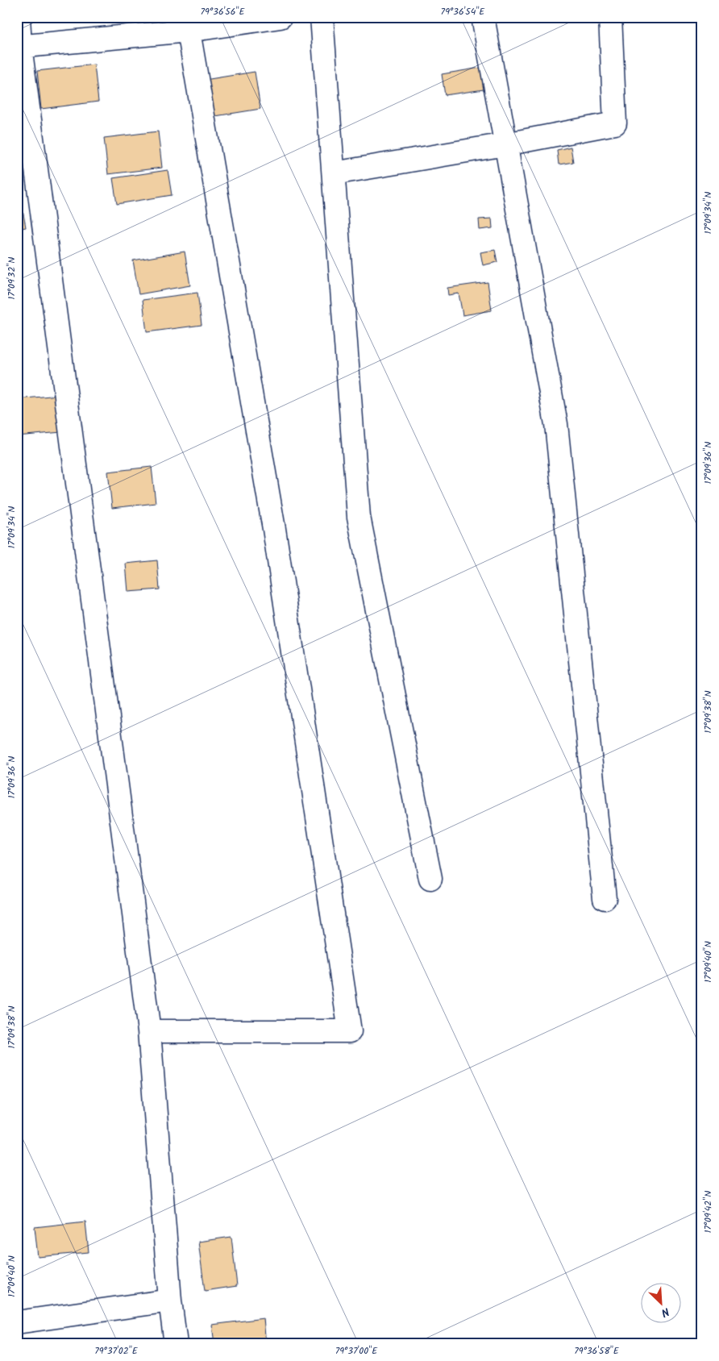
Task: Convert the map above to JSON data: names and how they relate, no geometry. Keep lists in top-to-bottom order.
{
  "north": "bottom right",
  "coordinates": [
    "79°36'56\"E",
    "79°36'54\"E",
    "17°09'34\"N",
    "17°09'32\"N",
    "17°09'36\"N",
    "17°09'38\"N",
    "17°09'40\"N",
    "17°09'42\"N",
    "79°37'02\"E",
    "79°37'00\"E",
    "79°36'58\"E"
  ]
}
